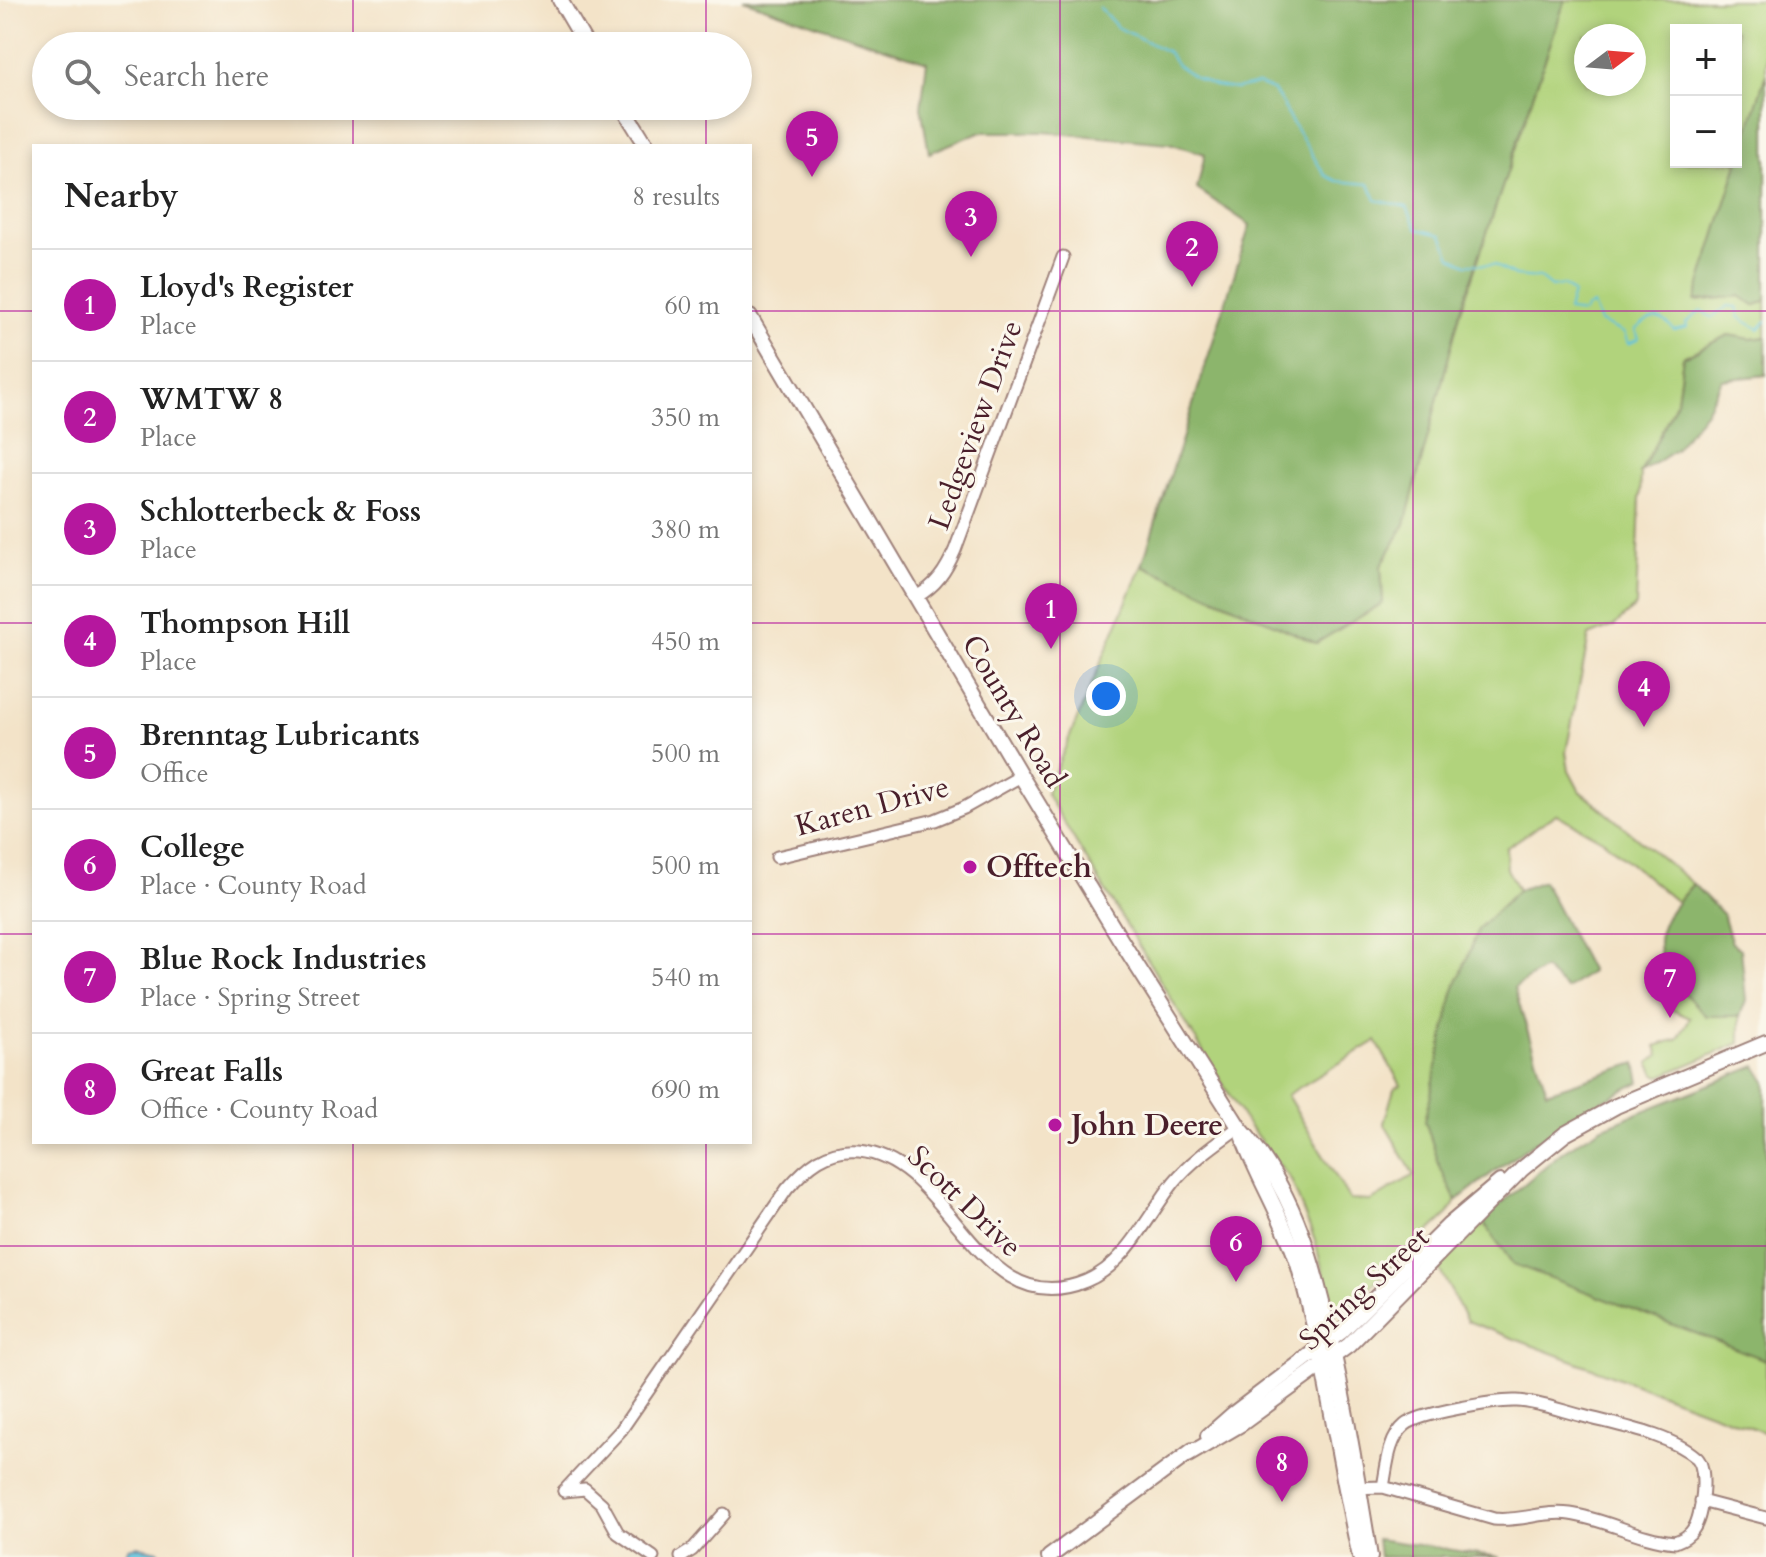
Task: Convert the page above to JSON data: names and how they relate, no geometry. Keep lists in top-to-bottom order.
{
  "streets": {
    "main road": ["County Road", "Spring Street"],
    "street": ["Ledgeview Drive", "Karen Drive", "Scott Drive"]
  },
  "crossings": [
    ["Ledgeview Drive", "County Road"],
    ["County Road", "Karen Drive"],
    ["County Road", "Scott Drive"],
    ["County Road", "Spring Street"]
  ],
  "places": ["Offtech", "John Deere"],
  "north": "right",
  "page": {
    "map_buttons": ["+", "−"],
    "search": "Search here",
    "pins": [
      "5",
      "3",
      "2",
      "1",
      "4",
      "7",
      "6",
      "8"
    ],
    "heading": ["Nearby", "8 results"],
    "list": [
      {
        "mark": "1",
        "name": "Lloyd's Register",
        "note": "Place",
        "value": "60 m"
      },
      {
        "mark": "2",
        "name": "WMTW 8",
        "note": "Place",
        "value": "350 m"
      },
      {
        "mark": "3",
        "name": "Schlotterbeck & Foss",
        "note": "Place",
        "value": "380 m"
      },
      {
        "mark": "4",
        "name": "Thompson Hill",
        "note": "Place",
        "value": "450 m"
      },
      {
        "mark": "5",
        "name": "Brenntag Lubricants",
        "note": "Office",
        "value": "500 m"
      },
      {
        "mark": "6",
        "name": "College",
        "note": "Place · County Road",
        "value": "500 m"
      },
      {
        "mark": "7",
        "name": "Blue Rock Industries",
        "note": "Place · Spring Street",
        "value": "540 m"
      },
      {
        "mark": "8",
        "name": "Great Falls",
        "note": "Office · County Road",
        "value": "690 m"
      }
    ]
  }
}
